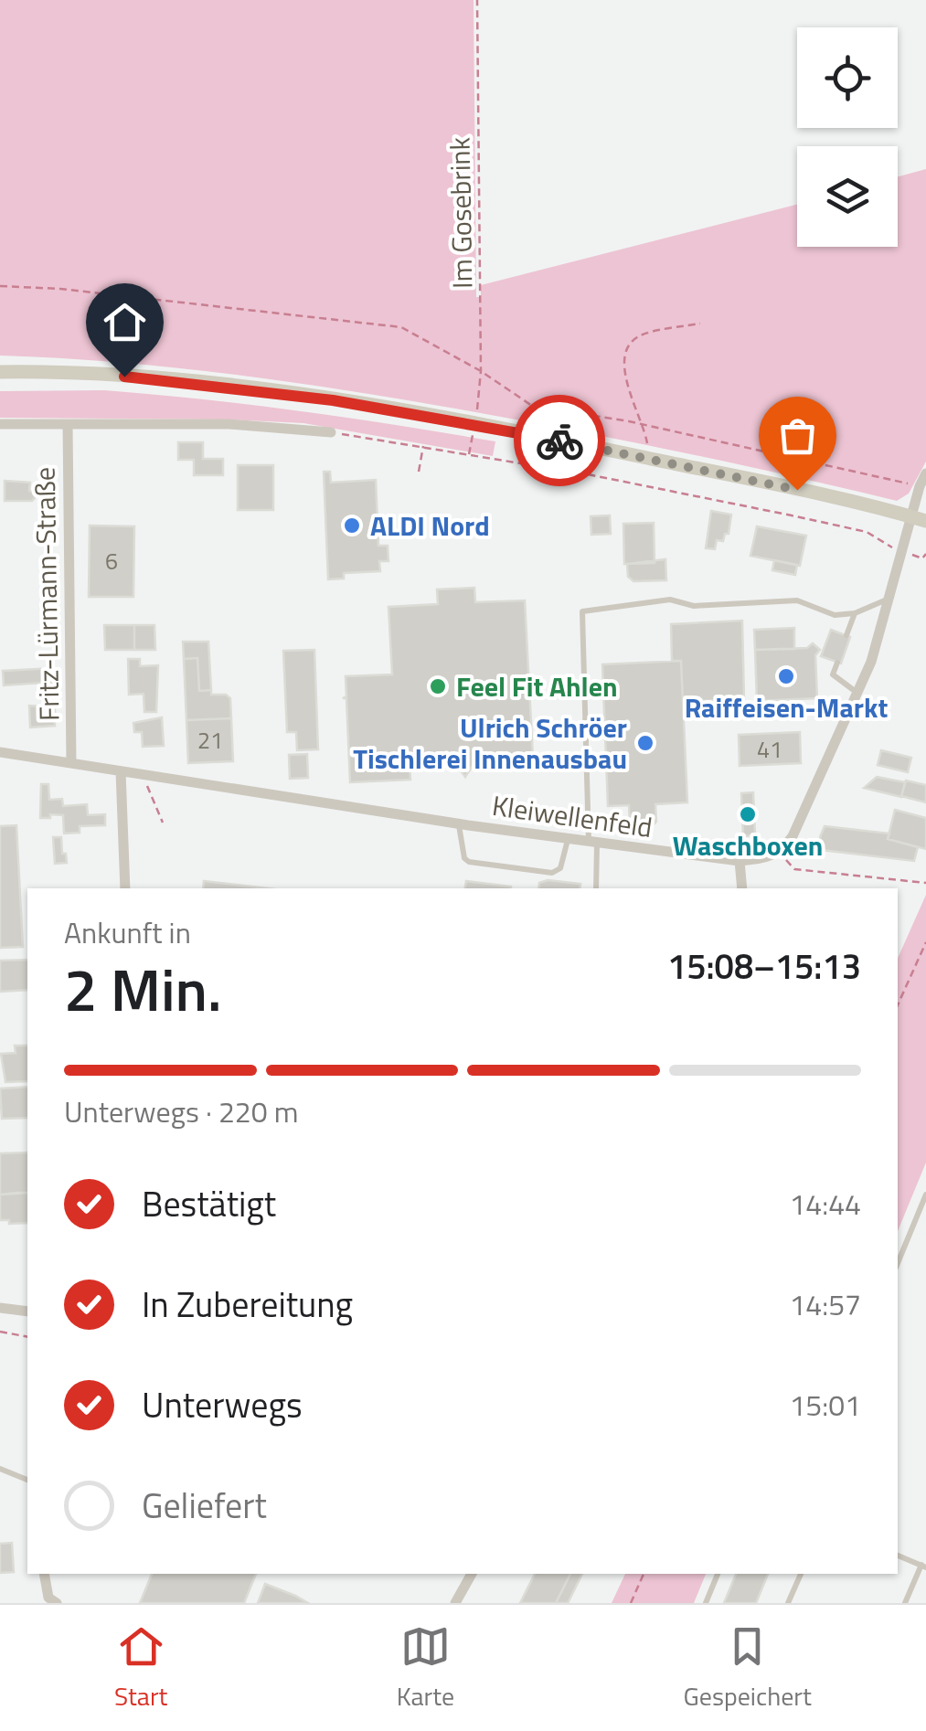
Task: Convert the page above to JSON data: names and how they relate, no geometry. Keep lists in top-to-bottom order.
{
  "streets": {
    "street": ["Fritz-Lürmann-Straße", "Kleiwellenfeld"],
    "path": ["Im Gosebrink"]
  },
  "crossings": [
    ["Fritz-Lürmann-Straße", "Kleiwellenfeld"]
  ],
  "places": [
    "ALDI Nord",
    "Raiffeisen-Markt",
    "Feel Fit Ahlen",
    "Ulrich Schröer Tischlerei Innenausbau",
    "Waschboxen"
  ],
  "house_numbers": ["6", "21", "41"],
  "page": {
    "heading": ["2 Min.", "Ankunft in", "15:08–15:13"],
    "bar": "Unterwegs · 220 m",
    "list": [
      ["Bestätigt", "14:44"],
      ["In Zubereitung", "14:57"],
      ["Unterwegs", "15:01"],
      "Geliefert"
    ],
    "tabs": ["Start", "Karte", "Gespeichert"]
  }
}
